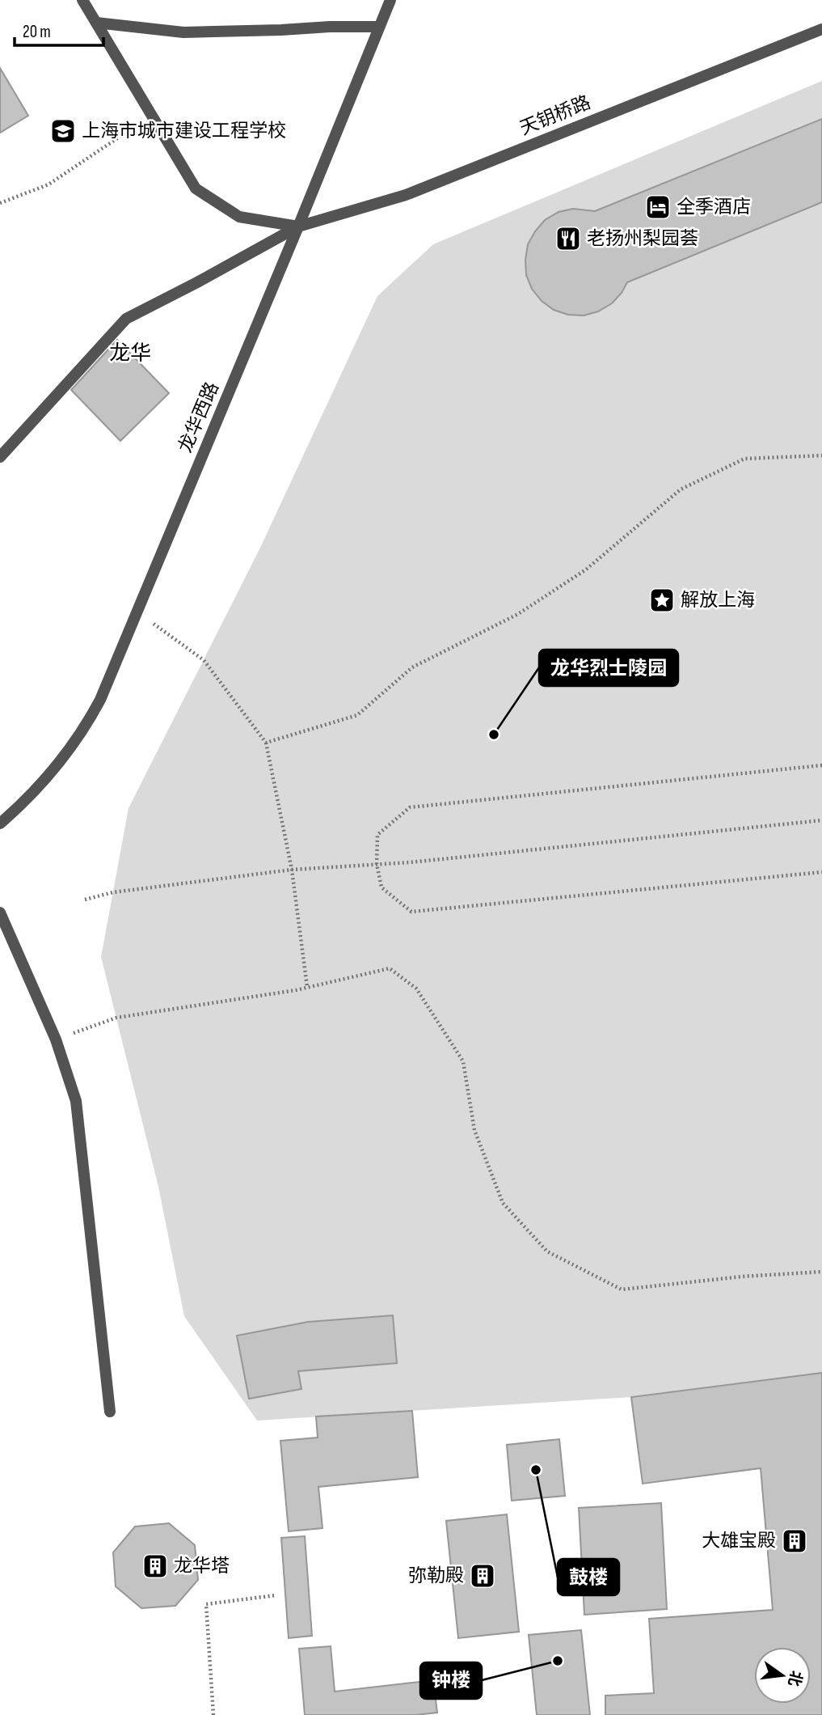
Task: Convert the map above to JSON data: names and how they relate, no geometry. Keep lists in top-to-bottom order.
{
  "streets": {
    "street": ["天钥桥路", "龙华西路"]
  },
  "crossings": [
    ["天钥桥路", "龙华西路"]
  ],
  "districts": ["龙华"],
  "places": {
    "school or university": ["上海市城市建设工程学校"],
    "hotel": ["全季酒店"],
    "restaurant": ["老扬州梨园荟"],
    "place": ["解放上海"],
    "other": ["龙华烈士陵园", "鼓楼", "钟楼"],
    "building": ["大雄宝殿", "龙华塔", "弥勒殿"]
  },
  "scale_bar": "20 m",
  "north": "right"
}
